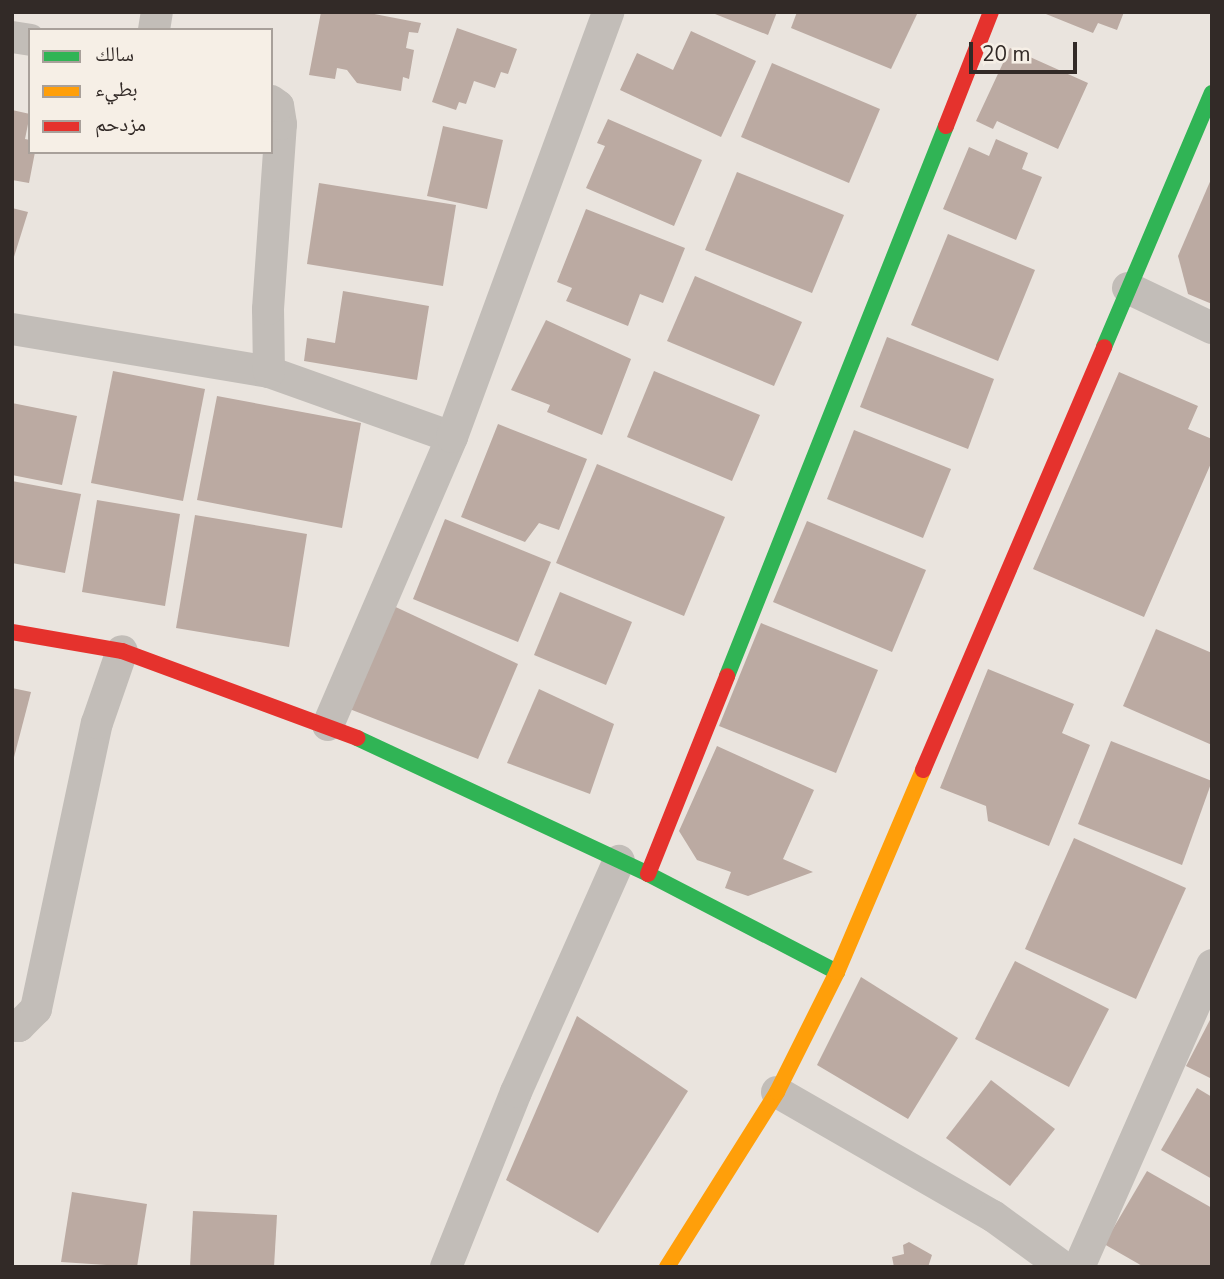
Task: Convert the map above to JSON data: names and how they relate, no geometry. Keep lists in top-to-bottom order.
{
  "legend": ["سالك", "بطيء", "مزدحم"],
  "scale_bar": "20 m"
}
